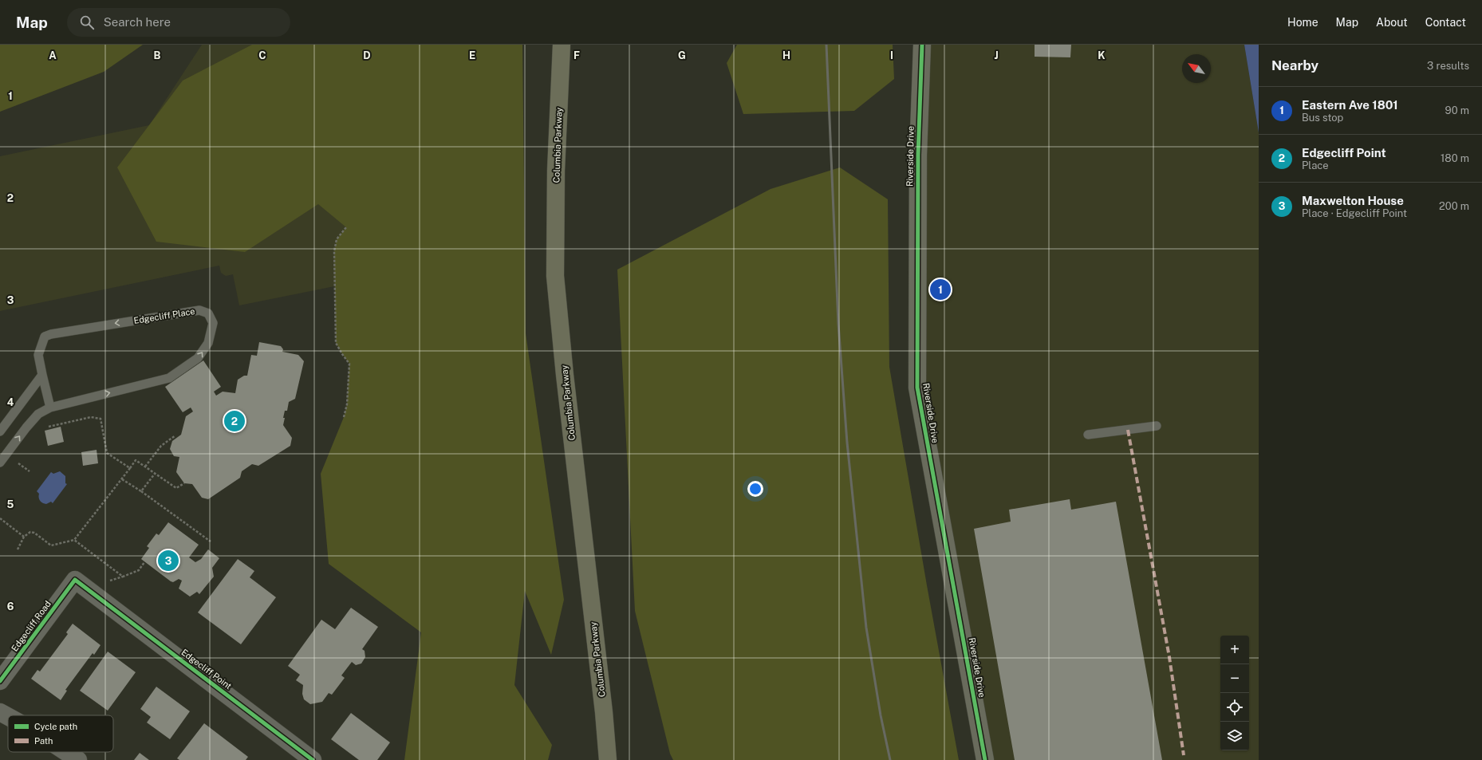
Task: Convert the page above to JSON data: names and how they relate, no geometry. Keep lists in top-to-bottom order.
{
  "streets": {
    "highway": ["Columbia Parkway"],
    "main road": ["Riverside Drive"],
    "street": ["Edgecliff Road", "Edgecliff Point"],
    "lane": ["Edgecliff Place"]
  },
  "crossings": [
    ["Edgecliff Road", "Edgecliff Point"]
  ],
  "legend": ["Cycle path", "Path"],
  "north": "top left",
  "page": {
    "header": "Map",
    "search": "Search here",
    "nav": [
      "Home",
      "Map",
      "About",
      "Contact"
    ],
    "heading": ["Nearby", "3 results"],
    "list": [
      {
        "mark": "1",
        "name": "Eastern Ave 1801",
        "note": "Bus stop",
        "value": "90 m"
      },
      {
        "mark": "2",
        "name": "Edgecliff Point",
        "note": "Place",
        "value": "180 m"
      },
      {
        "mark": "3",
        "name": "Maxwelton House",
        "note": "Place · Edgecliff Point",
        "value": "200 m"
      }
    ],
    "pins": ["1", "2", "3"],
    "map_buttons": ["+", "−"]
  },
  "grid": {
    "columns": [
      "A",
      "B",
      "C",
      "D",
      "E",
      "F",
      "G",
      "H",
      "I",
      "J",
      "K"
    ],
    "rows": [
      "1",
      "2",
      "3",
      "4",
      "5",
      "6"
    ]
  }
}
